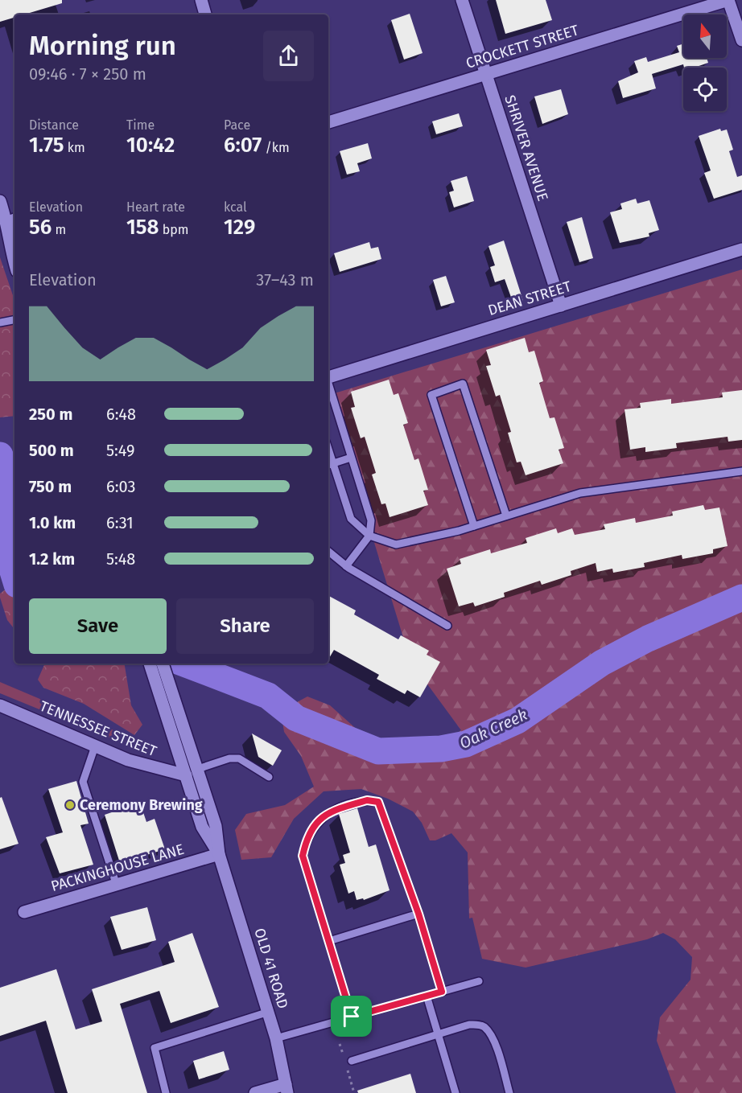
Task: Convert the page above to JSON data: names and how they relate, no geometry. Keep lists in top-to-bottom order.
{
  "streets": {
    "street": [
      "CROCKETT STREET",
      "SHRIVER AVENUE",
      "DEAN STREET",
      "TENNESSEE STREET",
      "PACKINGHOUSE LANE",
      "OLD 41 ROAD"
    ]
  },
  "crossings": [
    ["CROCKETT STREET", "SHRIVER AVENUE"],
    ["SHRIVER AVENUE", "DEAN STREET"],
    ["TENNESSEE STREET", "OLD 41 ROAD"],
    ["PACKINGHOUSE LANE", "OLD 41 ROAD"]
  ],
  "water": ["Oak Creek"],
  "places": ["Ceremony Brewing"],
  "north": "top",
  "page": {
    "heading": ["Morning run", "09:46 · 7 × 250 m"],
    "stats": [
      ["Distance", "1.75 km"],
      ["Time", "10:42"],
      ["Pace", "6:07 /km"],
      ["Elevation", "56 m"],
      ["Heart rate", "158 bpm"],
      ["kcal", "129"]
    ],
    "chart": ["Elevation", "37–43 m"],
    "list": [
      {
        "name": "250 m",
        "note": "6:48"
      },
      {
        "name": "500 m",
        "note": "5:49"
      },
      {
        "name": "750 m",
        "note": "6:03"
      },
      {
        "name": "1.0 km",
        "note": "6:31"
      },
      {
        "name": "1.2 km",
        "note": "5:48"
      }
    ],
    "buttons": ["Save", "Share"]
  }
}
